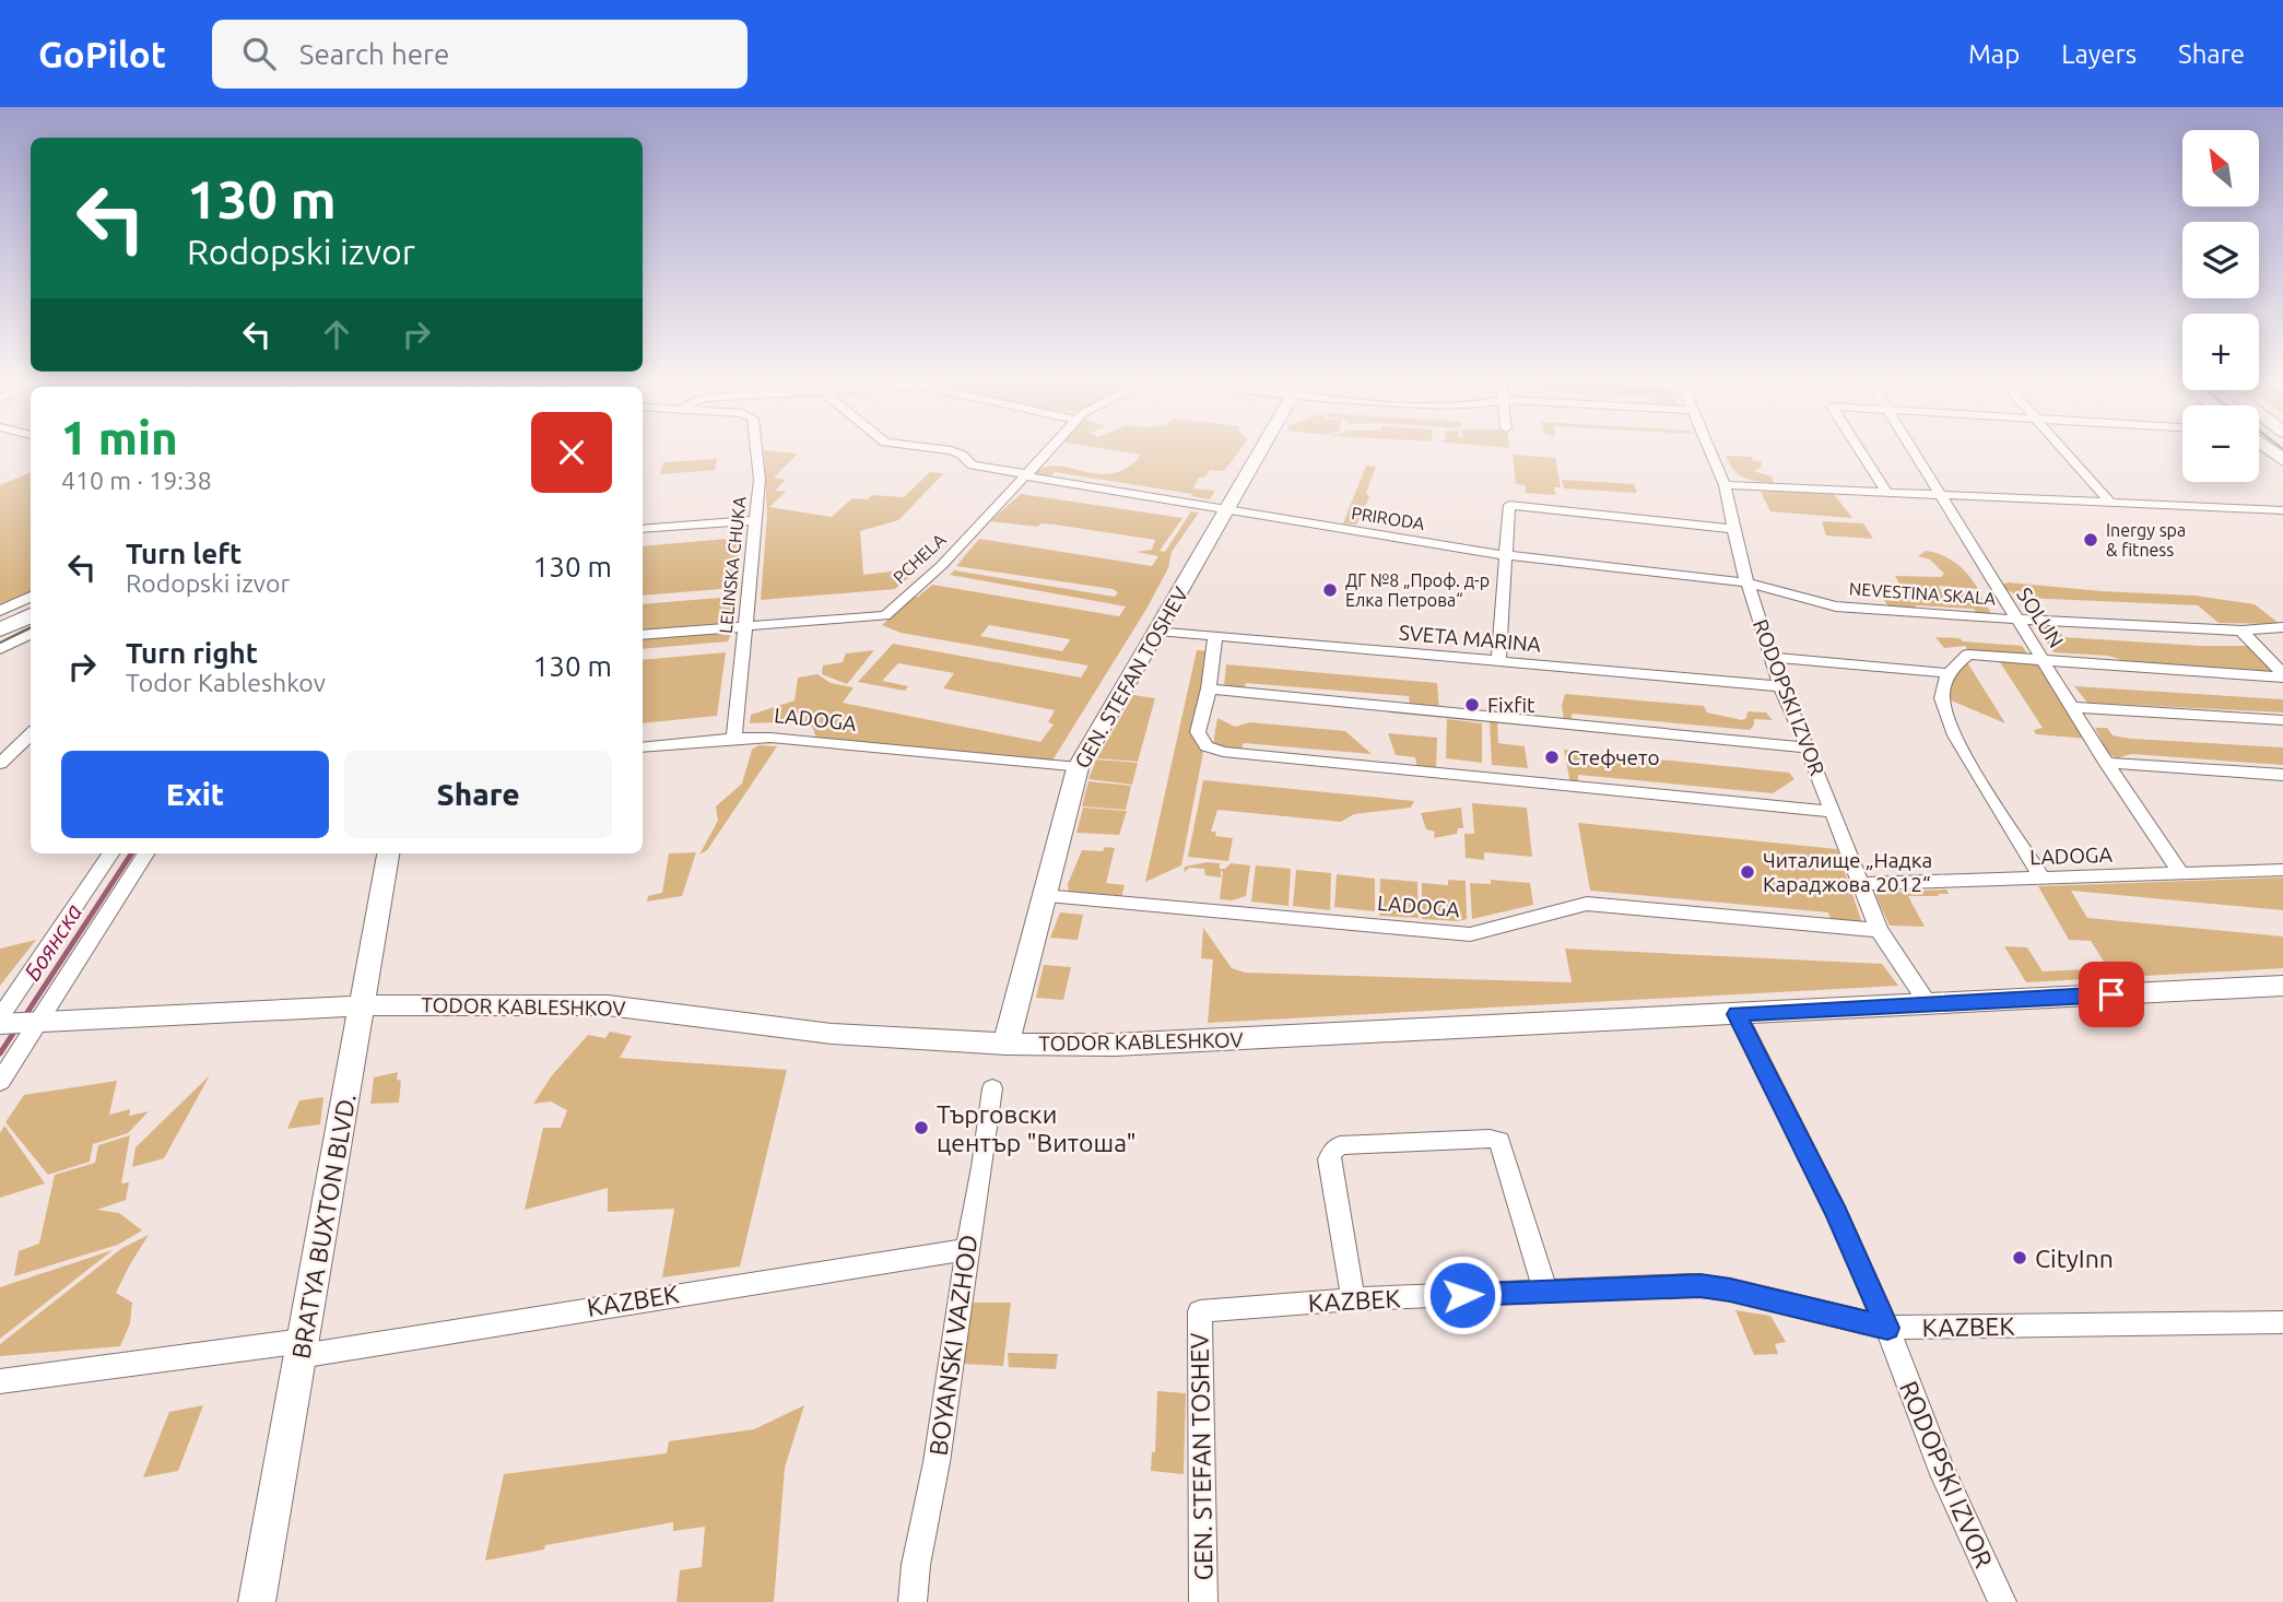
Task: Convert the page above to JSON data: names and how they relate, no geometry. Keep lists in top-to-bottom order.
{
  "streets": {
    "street": [
      "PRIRODA",
      "PCHELA",
      "LELINSKA CHUKA",
      "NEVESTINA SKALA",
      "SOLUN",
      "SVETA MARINA",
      "GEN. STEFAN TOSHEV",
      "RODOPSKI IZVOR",
      "LADOGA",
      "TODOR KABLESHKOV",
      "BRATYA BUXTON BLVD.",
      "KAZBEK",
      "BOYANSKI VAZHOD"
    ]
  },
  "crossings": [
    ["PRIRODA", "PCHELA"],
    ["PRIRODA", "NEVESTINA SKALA"],
    ["PRIRODA", "GEN. STEFAN TOSHEV"],
    ["PRIRODA", "RODOPSKI IZVOR"],
    ["PCHELA", "LELINSKA CHUKA"],
    ["LELINSKA CHUKA", "LADOGA"],
    ["NEVESTINA SKALA", "SOLUN"],
    ["NEVESTINA SKALA", "RODOPSKI IZVOR"],
    ["SOLUN", "LADOGA"],
    ["SVETA MARINA", "GEN. STEFAN TOSHEV"],
    ["SVETA MARINA", "RODOPSKI IZVOR"],
    ["GEN. STEFAN TOSHEV", "LADOGA"],
    ["GEN. STEFAN TOSHEV", "TODOR KABLESHKOV"],
    ["GEN. STEFAN TOSHEV", "KAZBEK"],
    ["RODOPSKI IZVOR", "LADOGA"],
    ["RODOPSKI IZVOR", "TODOR KABLESHKOV"],
    ["RODOPSKI IZVOR", "KAZBEK"],
    ["TODOR KABLESHKOV", "BRATYA BUXTON BLVD."],
    ["BRATYA BUXTON BLVD.", "KAZBEK"],
    ["KAZBEK", "BOYANSKI VAZHOD"]
  ],
  "water": ["Боянска"],
  "places": [
    "Inergy spa & fitness",
    "ДГ №8 „Проф. д-р Елка Петрова“",
    "Fixfit",
    "Стефчето",
    "Читалище „Надка Караджова 2012“",
    "Търговски център \"Витоша\"",
    "CityInn"
  ],
  "north": "top left",
  "page": {
    "header": "GoPilot",
    "search": "Search here",
    "nav": ["Map", "Layers", "Share"],
    "map_buttons": ["+", "−"],
    "turn": ["130 m", "Rodopski izvor"],
    "heading": ["1 min", "410 m · 19:38"],
    "list": [
      {
        "name": "Turn left",
        "note": "Rodopski izvor",
        "value": "130 m"
      },
      {
        "name": "Turn right",
        "note": "Todor Kableshkov",
        "value": "130 m"
      }
    ],
    "buttons": ["Exit", "Share"]
  }
}
